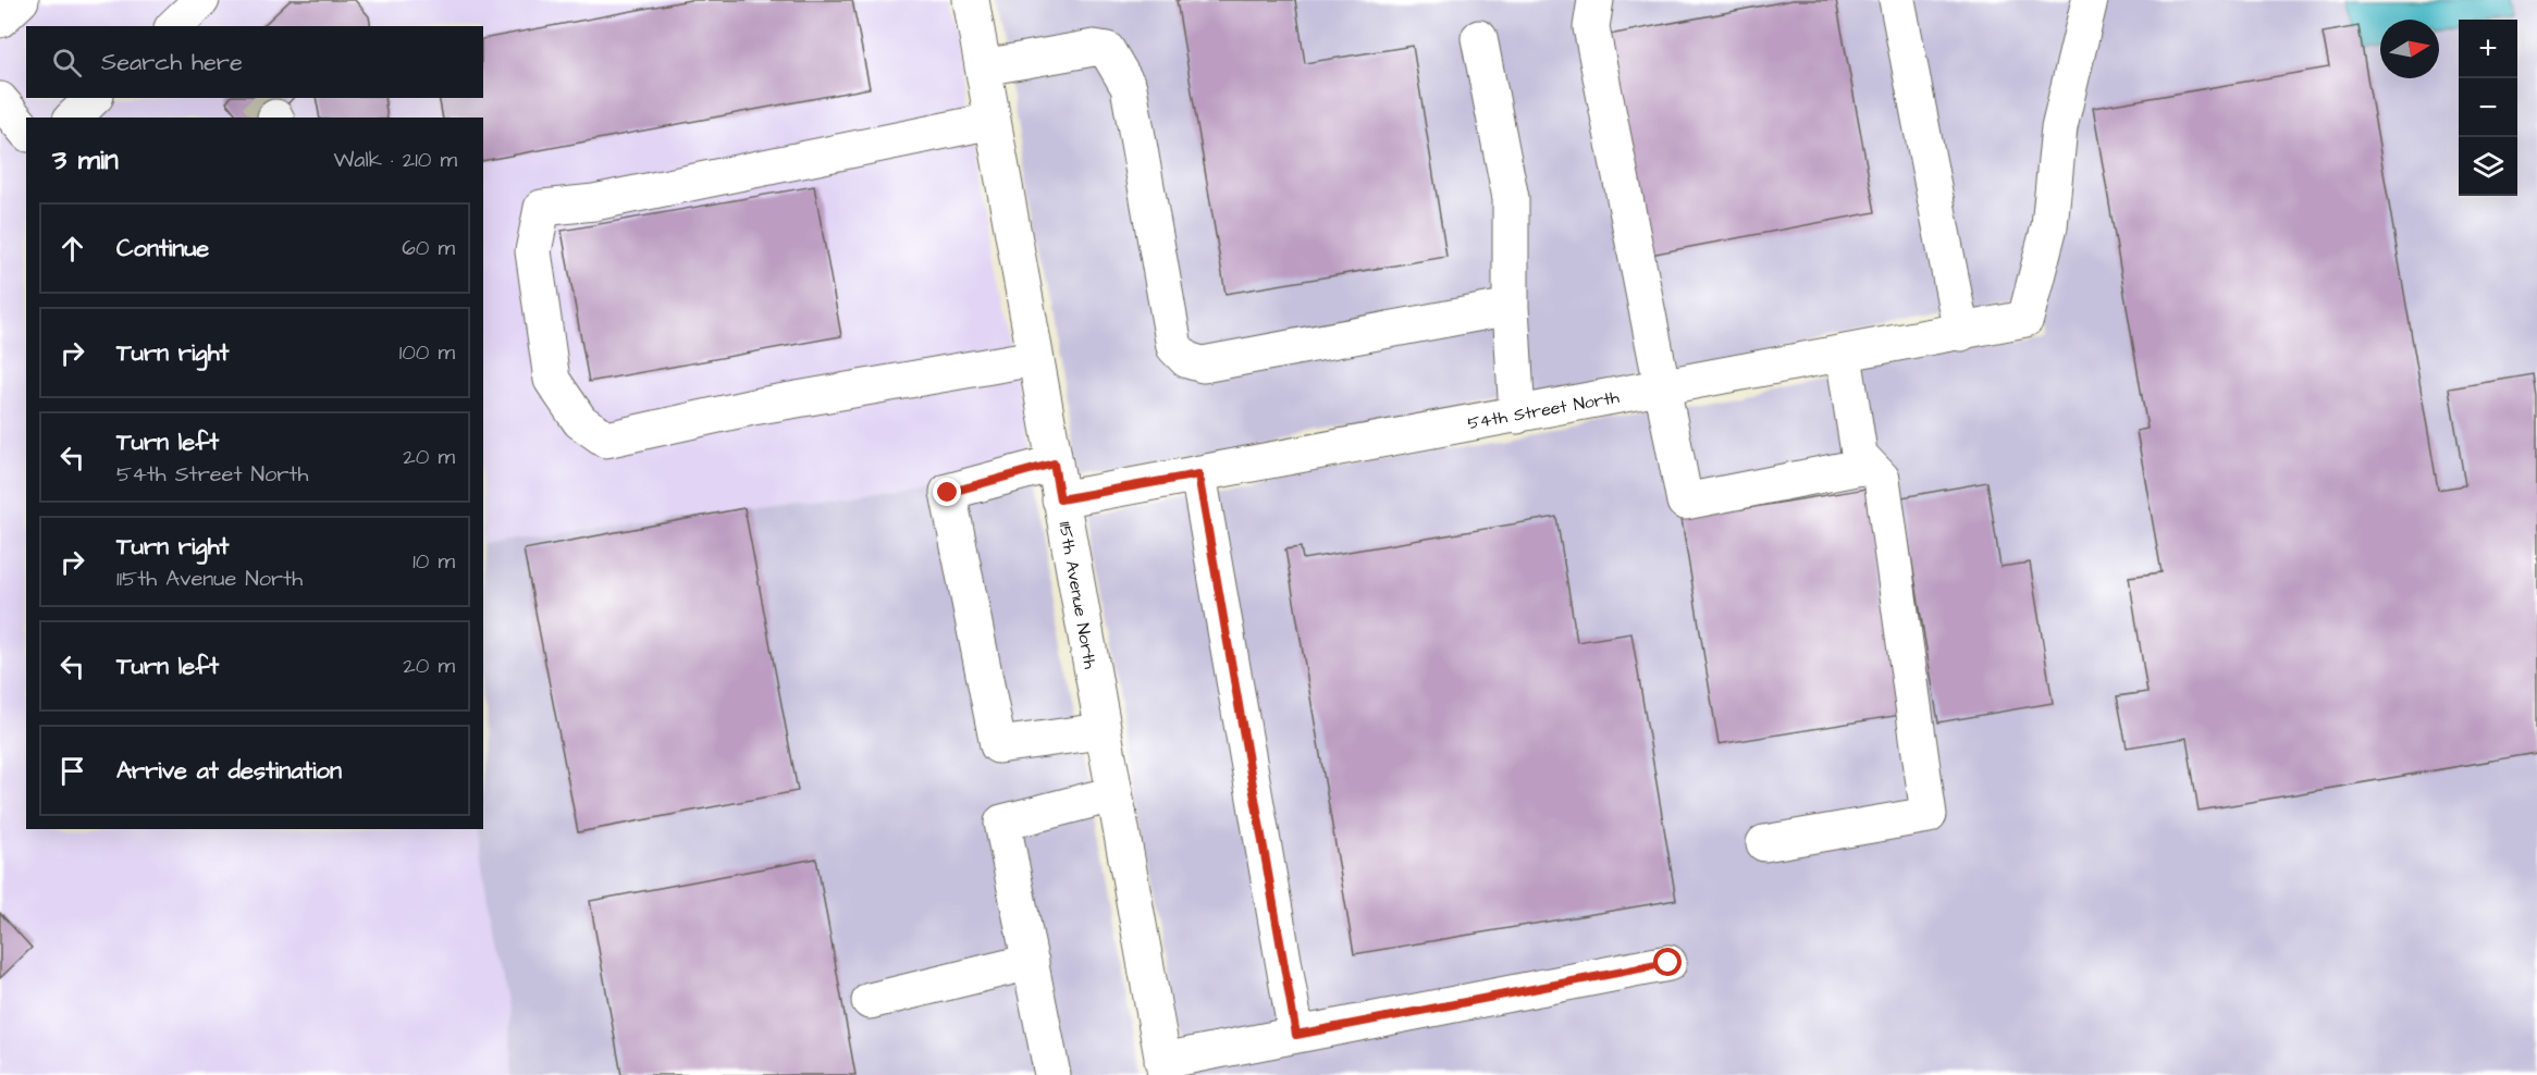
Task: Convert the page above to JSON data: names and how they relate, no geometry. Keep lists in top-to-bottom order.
{
  "streets": {
    "street": ["54th Street North", "115th Avenue North"]
  },
  "crossings": [
    ["54th Street North", "115th Avenue North"]
  ],
  "north": "right",
  "page": {
    "map_buttons": ["+", "−"],
    "search": "Search here",
    "heading": ["3 min", "Walk · 210 m"],
    "list": [
      ["Continue", "60 m"],
      ["Turn right", "100 m"],
      ["Turn left", "54th Street North", "20 m"],
      ["Turn right", "115th Avenue North", "10 m"],
      ["Turn left", "20 m"],
      "Arrive at destination"
    ]
  }
}
